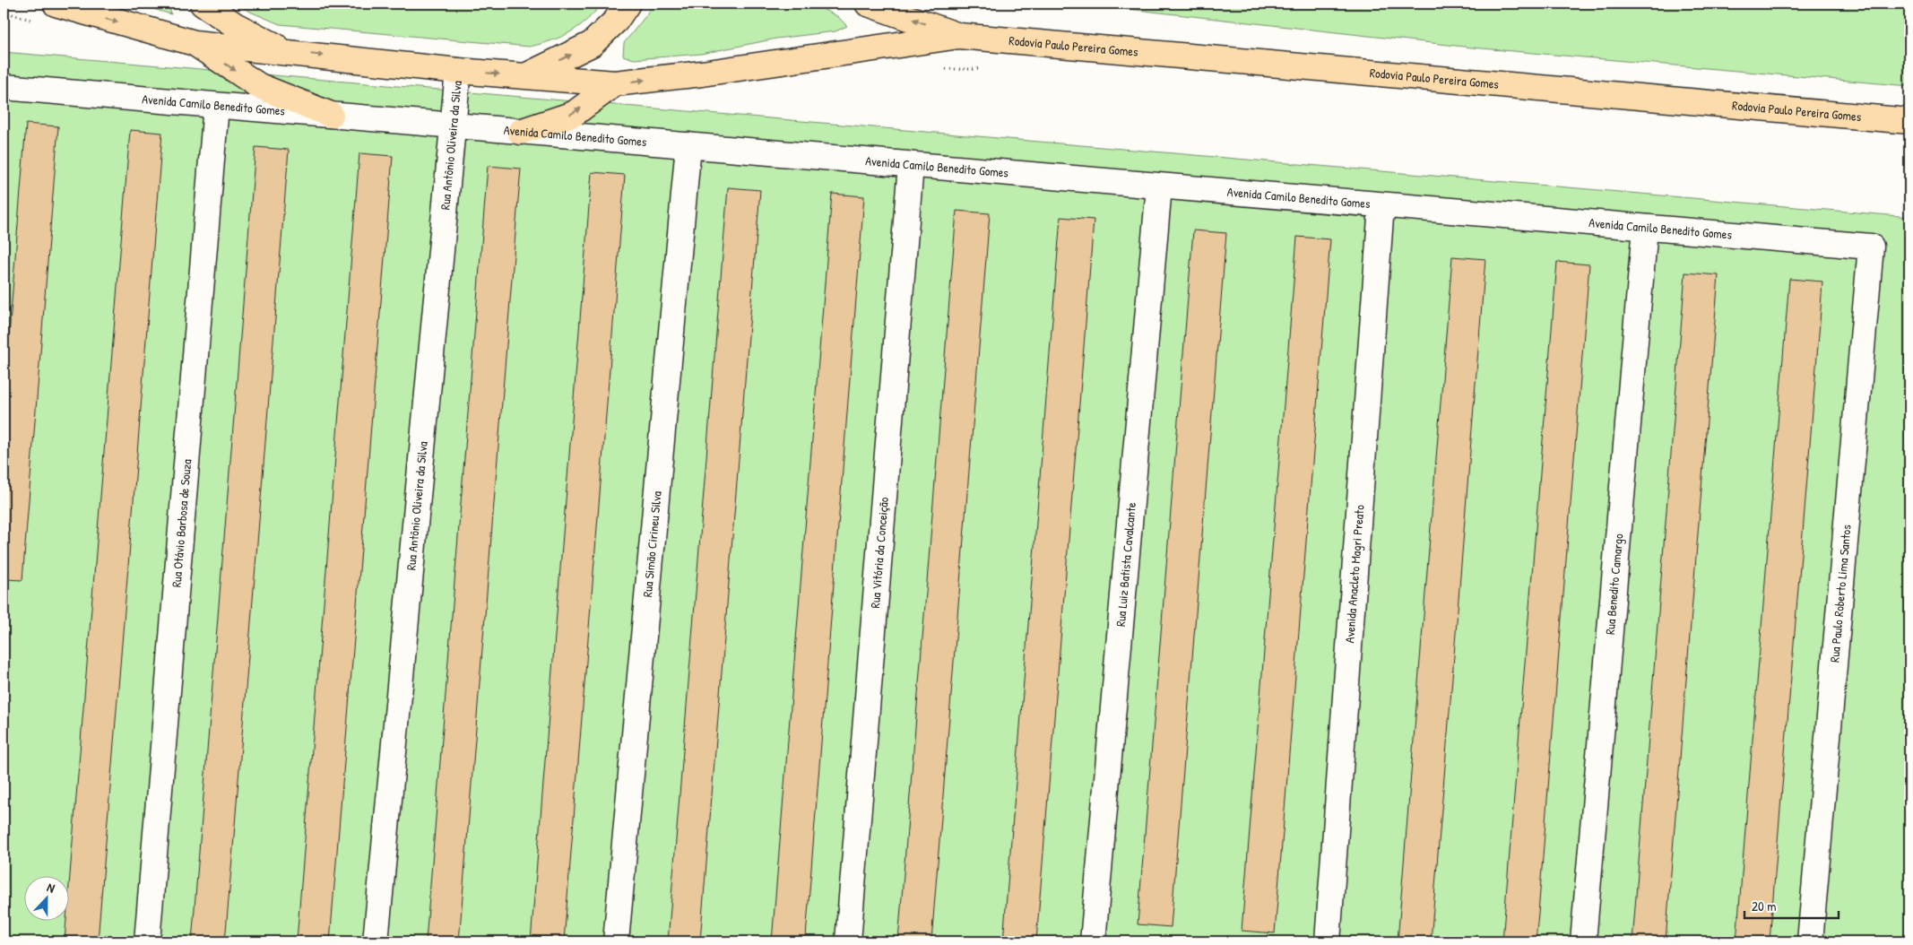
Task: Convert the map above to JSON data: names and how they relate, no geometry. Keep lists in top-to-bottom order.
{
  "streets": {
    "main road": ["Rodovia Paulo Pereira Gomes"],
    "street": [
      "Avenida Camilo Benedito Gomes",
      "Rua Antônio Oliveira da Silva",
      "Rua Otávio Barbosa de Souza",
      "Rua Simão Cirineu Silva",
      "Rua Vitória da Conceição",
      "Rua Luiz Batista Cavalcante",
      "Avenida Anacleto Magri Preato",
      "Rua Benedito Camargo",
      "Rua Paulo Roberto Lima Santos"
    ]
  },
  "crossings": [
    ["Avenida Camilo Benedito Gomes", "Rua Antônio Oliveira da Silva"],
    ["Avenida Camilo Benedito Gomes", "Rua Otávio Barbosa de Souza"],
    ["Avenida Camilo Benedito Gomes", "Rua Simão Cirineu Silva"],
    ["Avenida Camilo Benedito Gomes", "Rua Vitória da Conceição"],
    ["Avenida Camilo Benedito Gomes", "Rua Luiz Batista Cavalcante"],
    ["Avenida Camilo Benedito Gomes", "Avenida Anacleto Magri Preato"],
    ["Avenida Camilo Benedito Gomes", "Rua Benedito Camargo"],
    ["Avenida Camilo Benedito Gomes", "Rua Paulo Roberto Lima Santos"]
  ],
  "scale_bar": "20 m",
  "north": "top"
}
